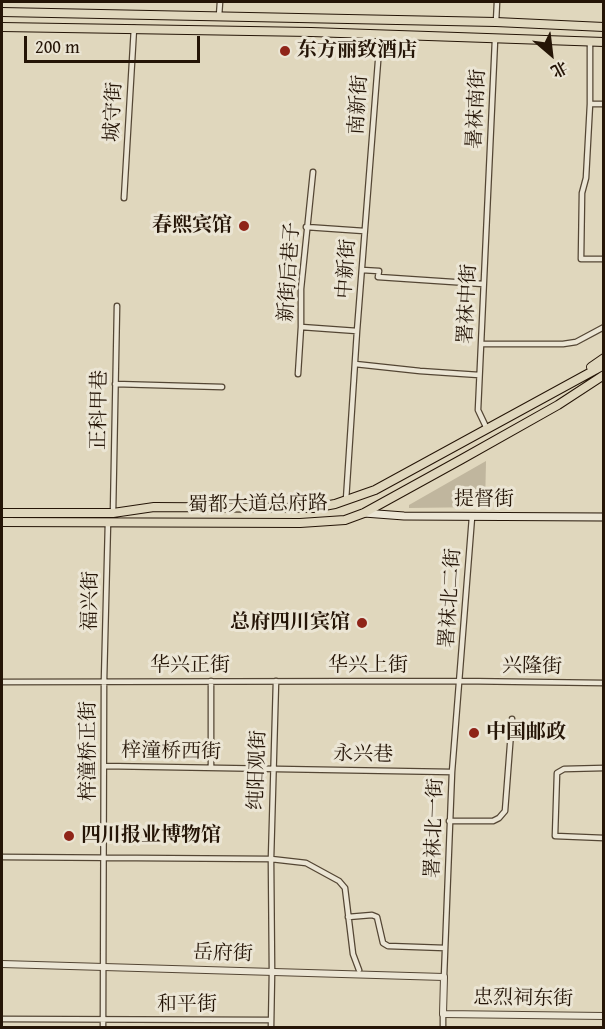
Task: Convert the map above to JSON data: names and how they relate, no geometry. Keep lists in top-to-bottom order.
{
  "streets": {
    "main road": ["提督街", "蜀都大道总府路"],
    "street": [
      "南新街",
      "暑袜南街",
      "城守街",
      "中新街",
      "新街后巷子",
      "署袜中街",
      "正科甲巷",
      "署袜北二街",
      "福兴街",
      "华兴正街",
      "华兴上街",
      "兴隆街",
      "梓潼桥正街",
      "梓潼桥西街",
      "永兴巷",
      "纯阳观街",
      "署袜北一街",
      "岳府街",
      "忠烈祠东街",
      "和平街"
    ]
  },
  "crossings": [
    ["南新街", "中新街"],
    ["暑袜南街", "署袜中街"],
    ["中新街", "蜀都大道总府路"],
    ["署袜中街", "蜀都大道总府路"],
    ["正科甲巷", "蜀都大道总府路"],
    ["提督街", "蜀都大道总府路"],
    ["提督街", "署袜北二街"],
    ["蜀都大道总府路", "福兴街"],
    ["署袜北二街", "华兴上街"],
    ["署袜北二街", "兴隆街"],
    ["署袜北二街", "署袜北一街"],
    ["福兴街", "华兴正街"],
    ["福兴街", "梓潼桥正街"],
    ["华兴正街", "华兴上街"],
    ["华兴正街", "梓潼桥正街"],
    ["华兴正街", "纯阳观街"],
    ["华兴上街", "兴隆街"],
    ["华兴上街", "纯阳观街"],
    ["华兴上街", "署袜北一街"],
    ["兴隆街", "署袜北一街"],
    ["梓潼桥正街", "梓潼桥西街"],
    ["梓潼桥正街", "岳府街"],
    ["梓潼桥正街", "和平街"],
    ["梓潼桥西街", "永兴巷"],
    ["梓潼桥西街", "纯阳观街"],
    ["永兴巷", "纯阳观街"],
    ["永兴巷", "署袜北一街"],
    ["纯阳观街", "岳府街"],
    ["纯阳观街", "和平街"],
    ["署袜北一街", "岳府街"]
  ],
  "places": [
    "东方丽致酒店",
    "春熙宾馆",
    "总府四川宾馆",
    "中国邮政",
    "四川报业博物馆"
  ],
  "scale_bar": "200 m",
  "north": "bottom right"
}
